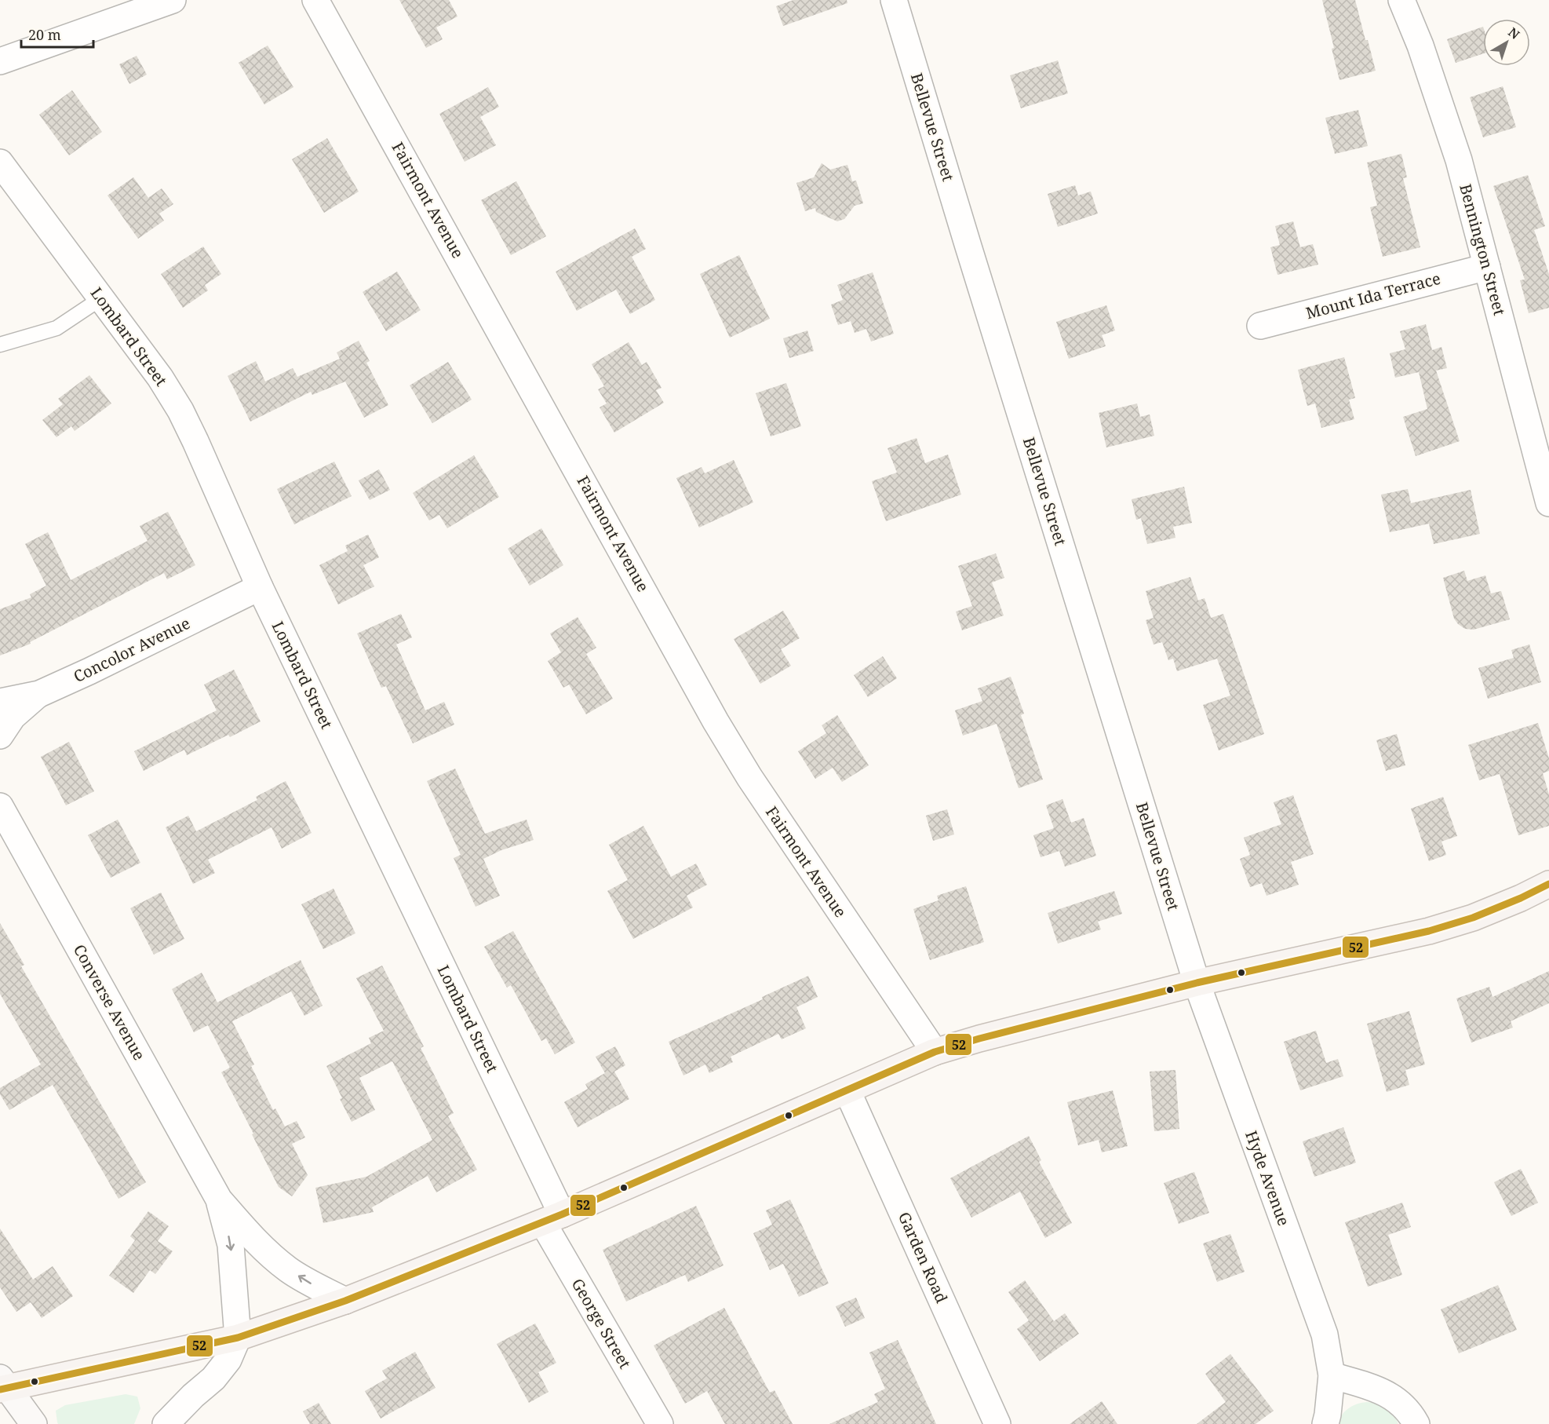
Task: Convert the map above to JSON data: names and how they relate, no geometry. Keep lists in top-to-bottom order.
{
  "streets": {
    "street": [
      "Bellevue Street",
      "Fairmont Avenue",
      "Bennington Street",
      "Mount Ida Terrace",
      "Lombard Street",
      "Concolor Avenue",
      "Converse Avenue",
      "Hyde Avenue",
      "Garden Road",
      "George Street"
    ]
  },
  "crossings": [
    ["Bellevue Street", "Hyde Avenue"],
    ["Bennington Street", "Mount Ida Terrace"],
    ["Lombard Street", "Concolor Avenue"],
    ["Lombard Street", "George Street"]
  ],
  "lines": ["transit line 52"],
  "scale_bar": "20 m",
  "north": "top right"
}
